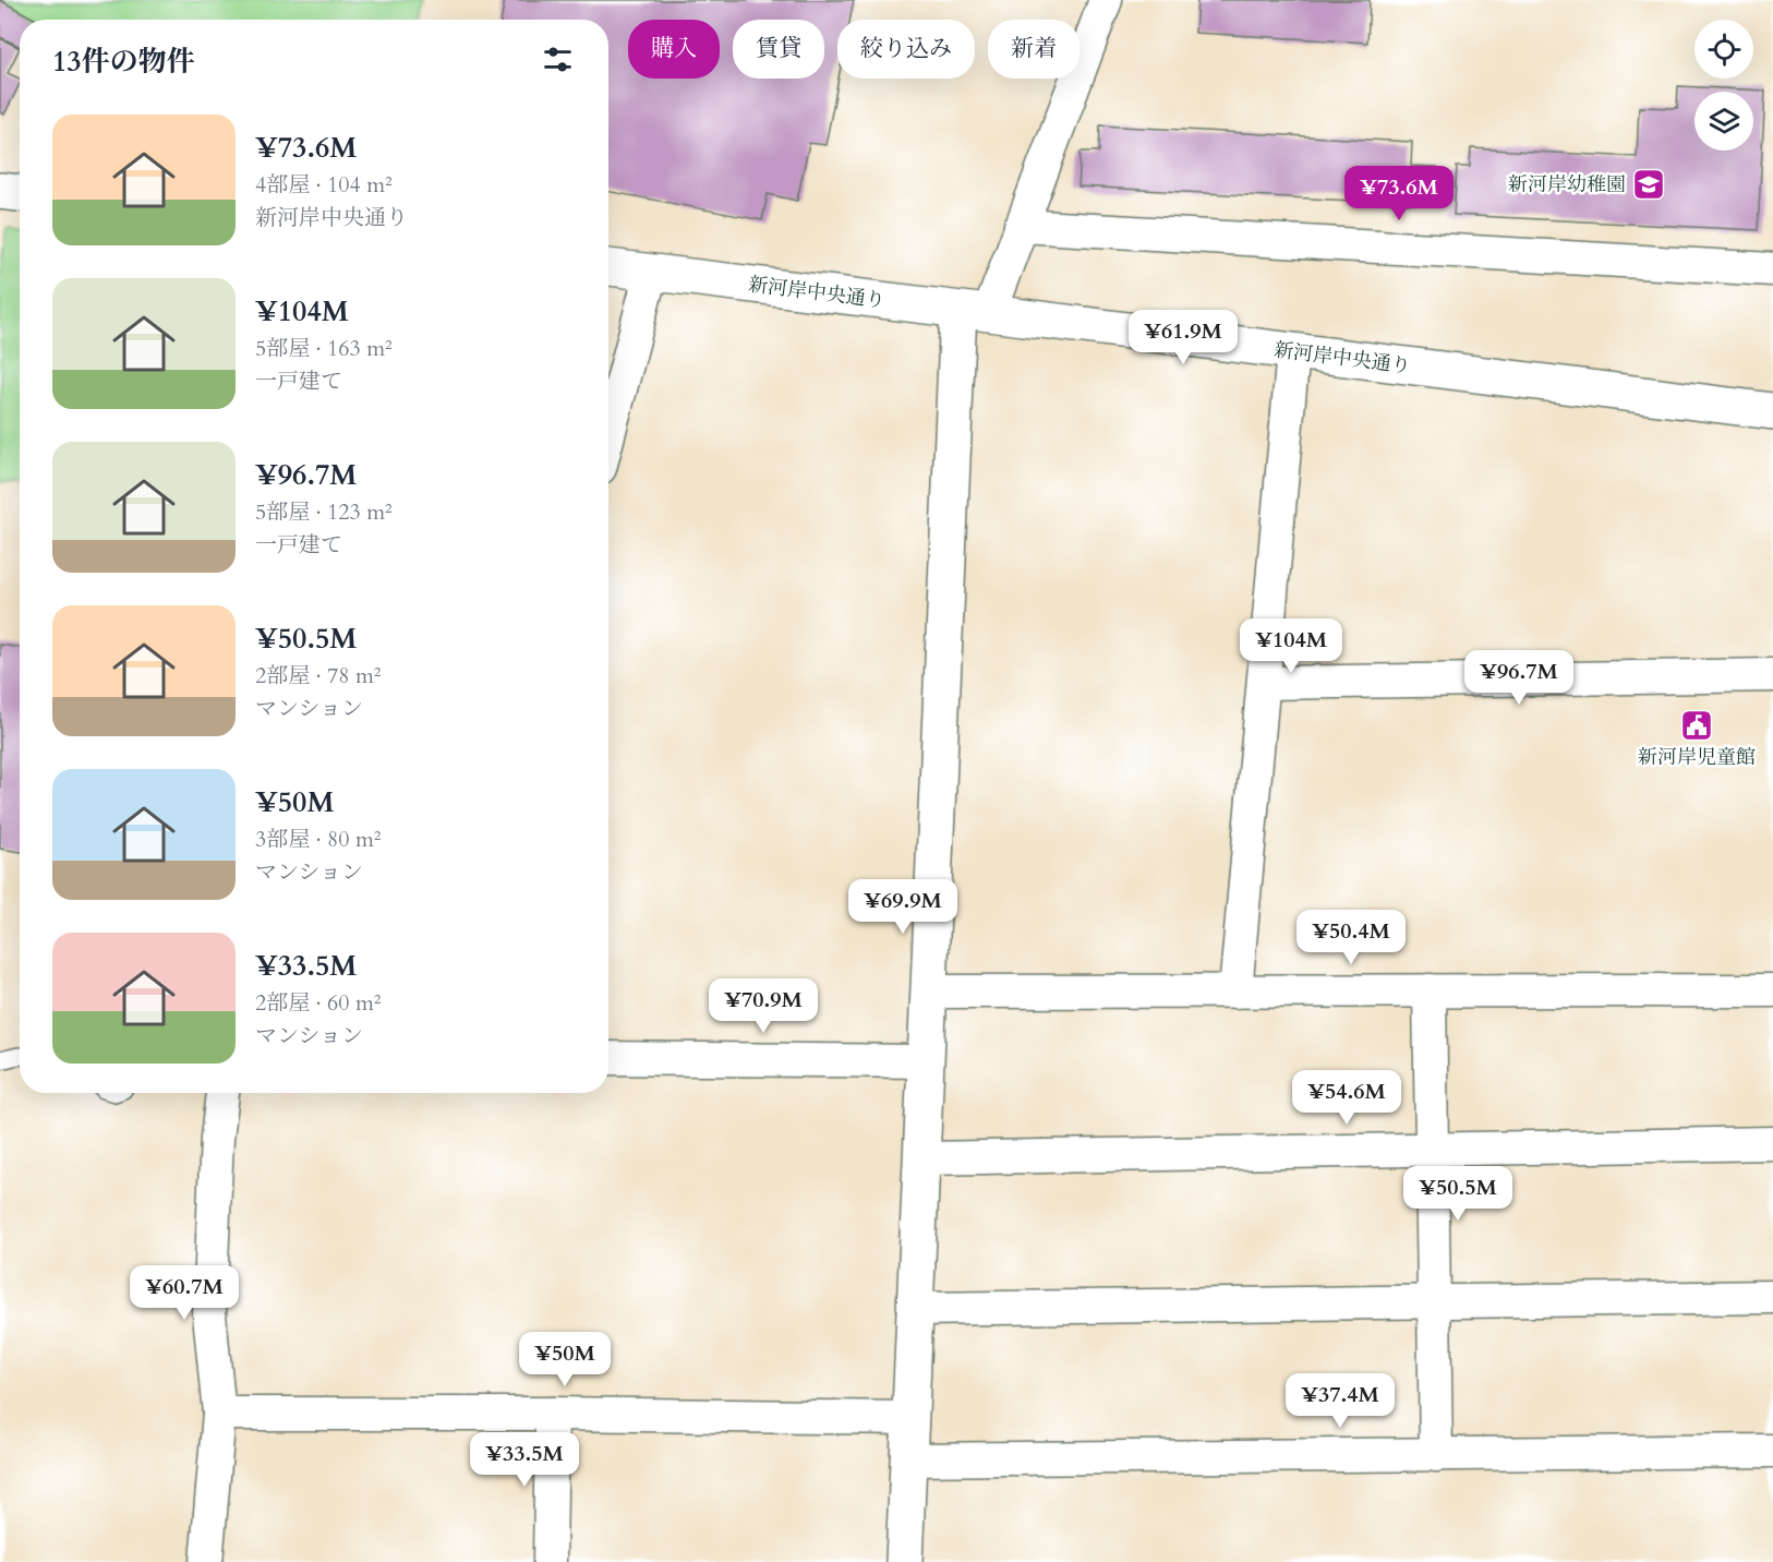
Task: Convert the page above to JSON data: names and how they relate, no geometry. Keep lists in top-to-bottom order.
{
  "streets": {
    "street": ["新河岸中央通り"]
  },
  "places": {
    "school or university": ["新河岸幼稚園"],
    "public building": ["新河岸児童館"]
  },
  "page": {
    "chip": [
      "購入",
      "賃貸",
      "絞り込み",
      "新着"
    ],
    "heading": "13件の物件",
    "list": [
      {
        "name": "¥73.6M",
        "note": "4部屋 · 104 m² · 新河岸中央通り"
      },
      {
        "name": "¥104M",
        "note": "5部屋 · 163 m² · 一戸建て"
      },
      {
        "name": "¥96.7M",
        "note": "5部屋 · 123 m² · 一戸建て"
      },
      {
        "name": "¥50.5M",
        "note": "2部屋 · 78 m² · マンション"
      },
      {
        "name": "¥50M",
        "note": "3部屋 · 80 m² · マンション"
      },
      {
        "name": "¥33.5M",
        "note": "2部屋 · 60 m² · マンション"
      }
    ],
    "price": [
      "¥73.6M",
      "¥61.9M",
      "¥104M",
      "¥96.7M",
      "¥69.9M",
      "¥50.4M",
      "¥70.9M",
      "¥54.6M",
      "¥50.5M",
      "¥60.7M",
      "¥50M",
      "¥37.4M",
      "¥33.5M"
    ]
  }
}
